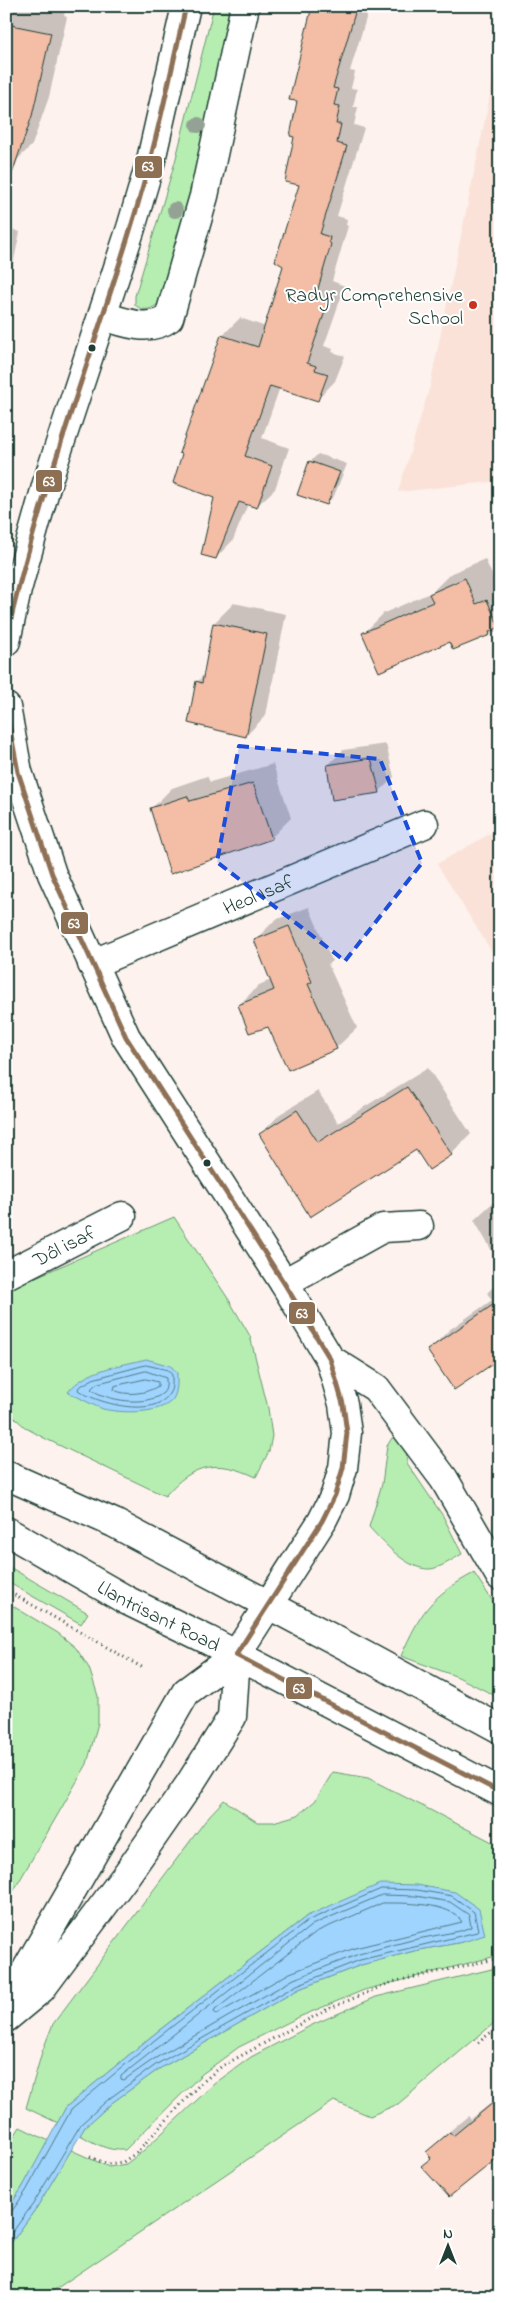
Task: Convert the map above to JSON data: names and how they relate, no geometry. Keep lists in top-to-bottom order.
{
  "streets": {
    "main road": ["Heol Isaf", "Dôl isaf", "Llantrisant Road"]
  },
  "places": ["Radyr Comprehensive School"],
  "lines": ["transit line 63"],
  "north": "top"
}
